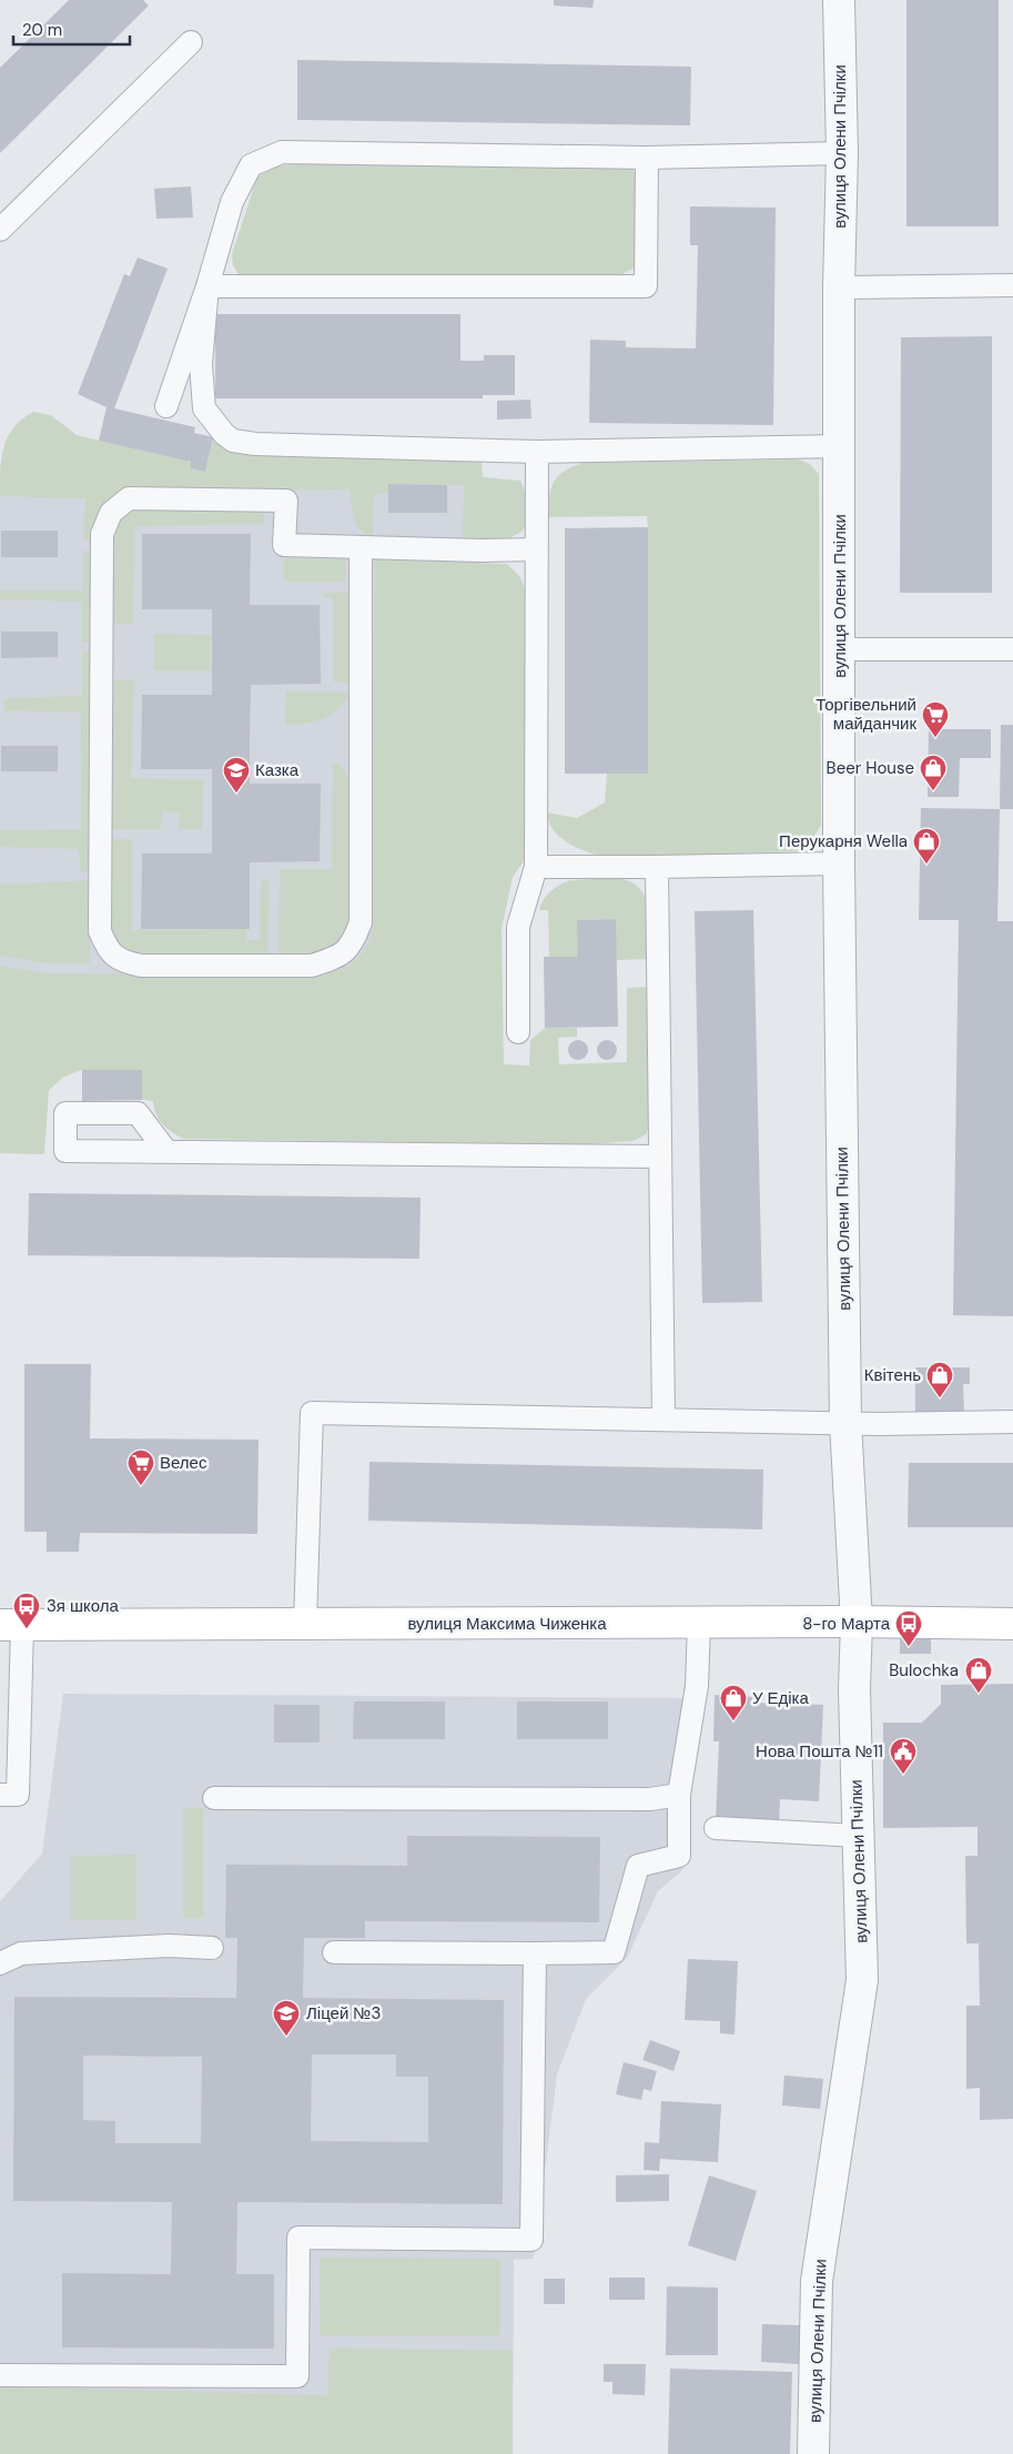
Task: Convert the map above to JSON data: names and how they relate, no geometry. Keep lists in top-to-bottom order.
{
  "streets": {
    "street": ["вулиця Олени Пчілки", "вулиця Максима Чиженка"]
  },
  "crossings": [
    ["вулиця Олени Пчілки", "вулиця Максима Чиженка"]
  ],
  "places": {
    "supermarket": ["Торгівельний майданчик", "Велес"],
    "shop": [
      "Beer House",
      "Перукарня Wella",
      "Квітень",
      "Bulochka",
      "У Едіка"
    ],
    "school or university": ["Казка", "Ліцей №3"],
    "bus stop": ["3я школа", "8-го Марта"],
    "public building": ["Нова Пошта №11"]
  },
  "scale_bar": "20 m"
}
